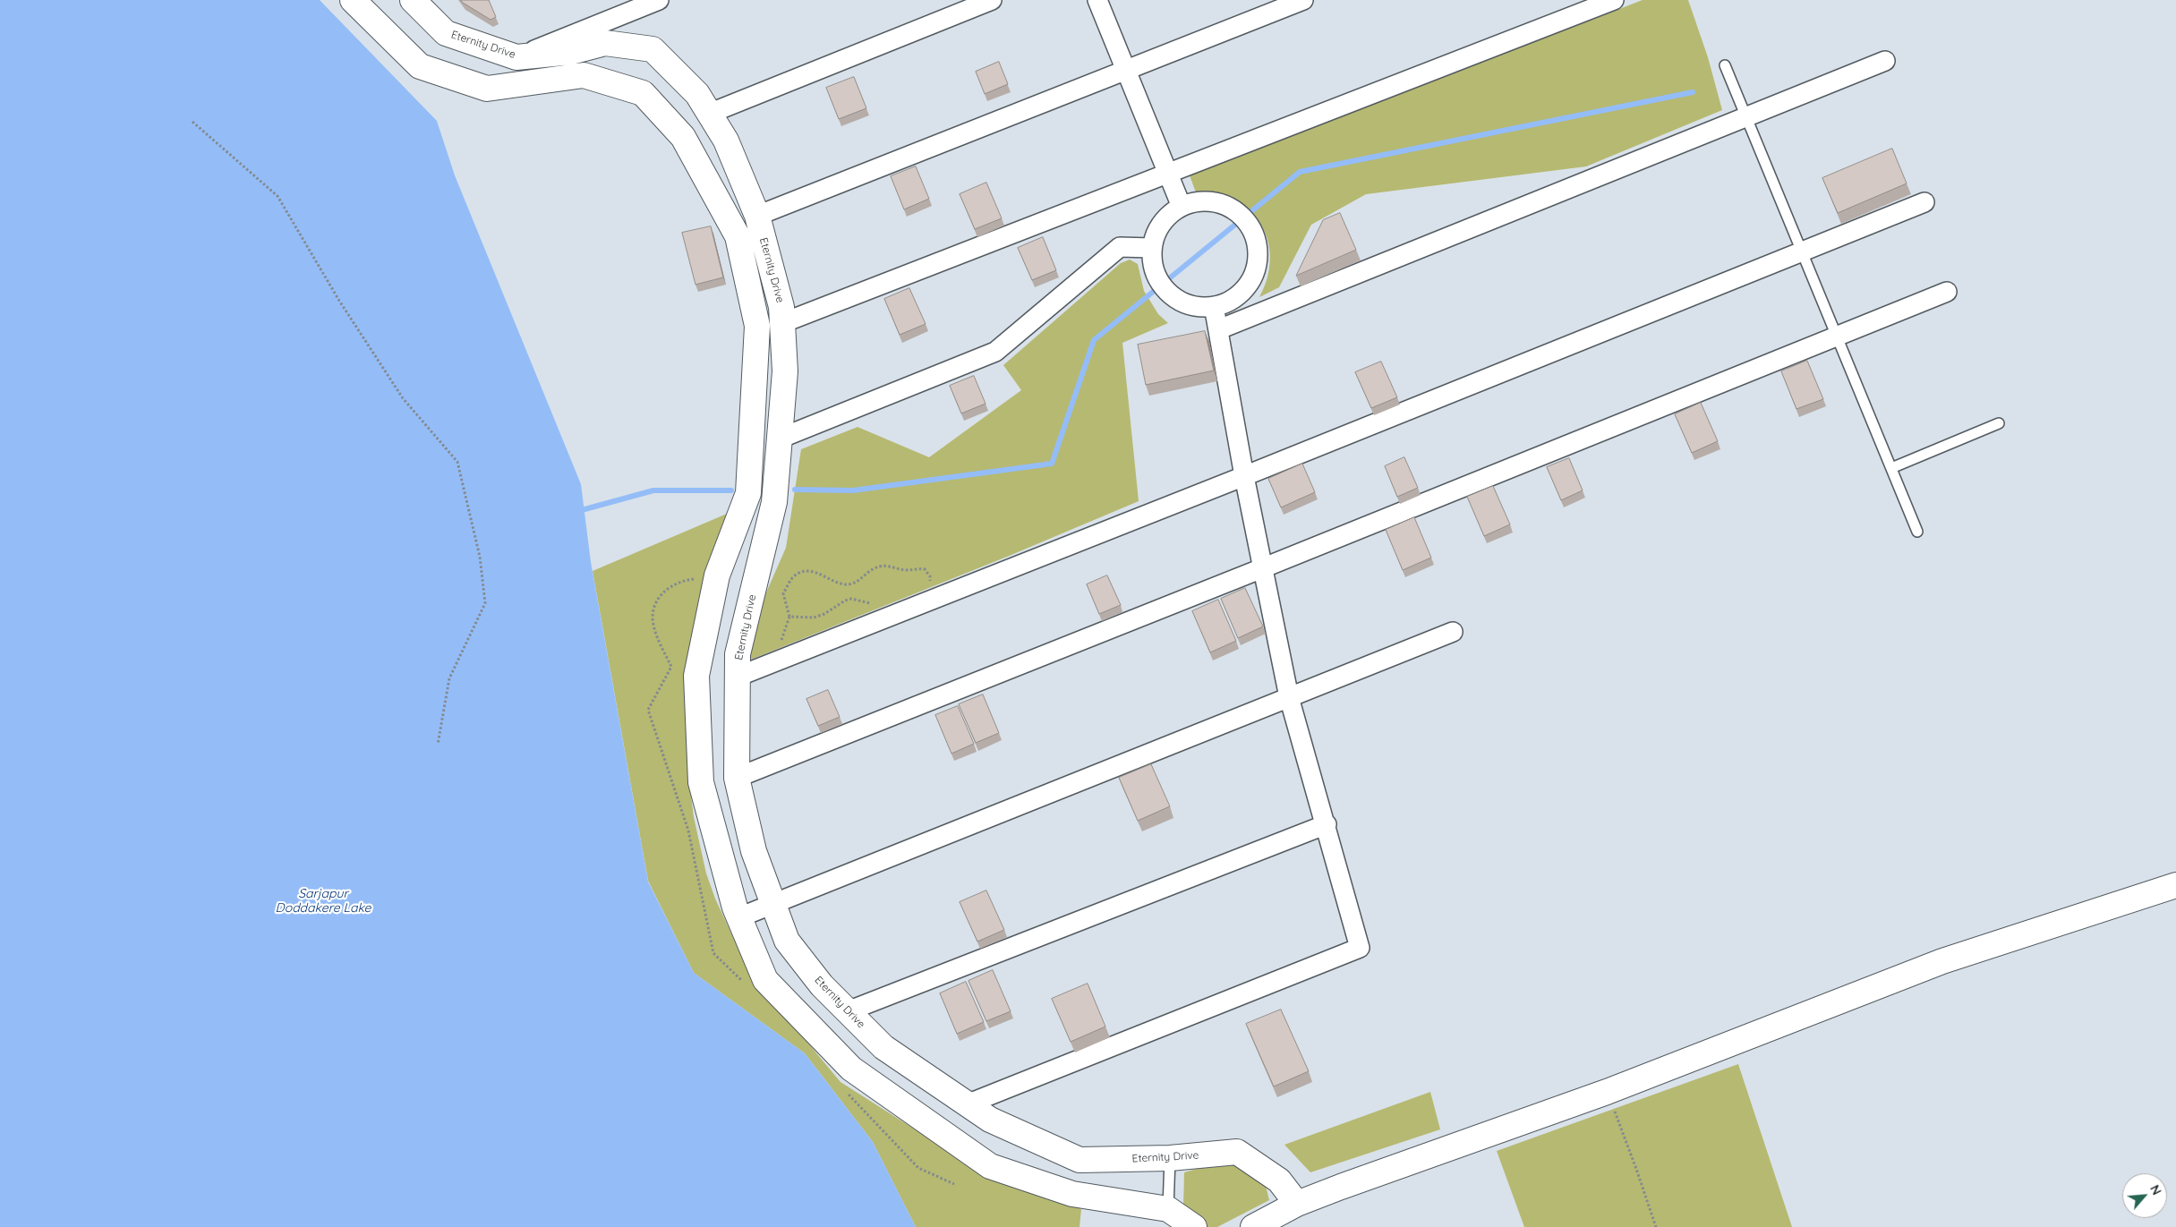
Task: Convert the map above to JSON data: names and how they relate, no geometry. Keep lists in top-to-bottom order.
{
  "streets": {
    "street": ["Eternity Drive"]
  },
  "water": ["Sarjapur Doddakere Lake"],
  "north": "top right"
}
